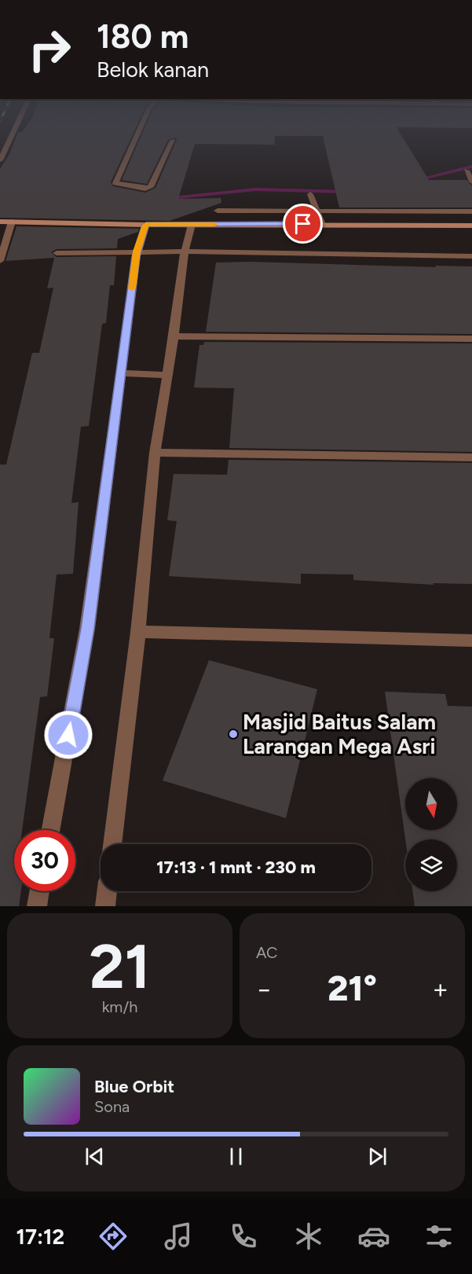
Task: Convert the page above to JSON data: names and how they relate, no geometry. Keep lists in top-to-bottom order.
{
  "places": ["Masjid Baitus Salam Larangan Mega Asri"],
  "north": "bottom",
  "page": {
    "turn": ["180 m", "Belok kanan"],
    "limit": "30",
    "trip": "17:13 · 1 mnt · 230 m",
    "tile": [
      ["21", "km/h"],
      "AC"
    ],
    "heat": ["−", "21°", "+"],
    "song": ["Blue Orbit", "Sona"],
    "tabs": "17:12"
  }
}
